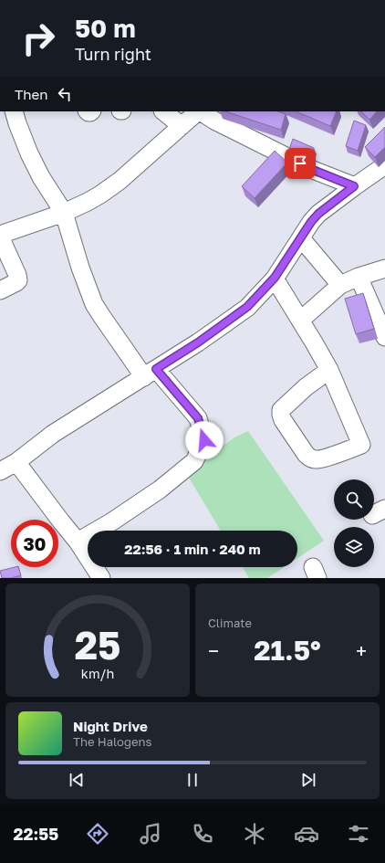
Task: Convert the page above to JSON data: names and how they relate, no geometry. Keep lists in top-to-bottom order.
{
  "page": {
    "turn": ["50 m", "Turn right"],
    "then": "Then",
    "limit": "30",
    "trip": "22:56 · 1 min · 240 m",
    "tile": "Climate",
    "heat": ["−", "21.5°", "+"],
    "song": ["Night Drive", "The Halogens"],
    "tabs": "22:55",
    "gauge": ["25", "km/h"]
  }
}
